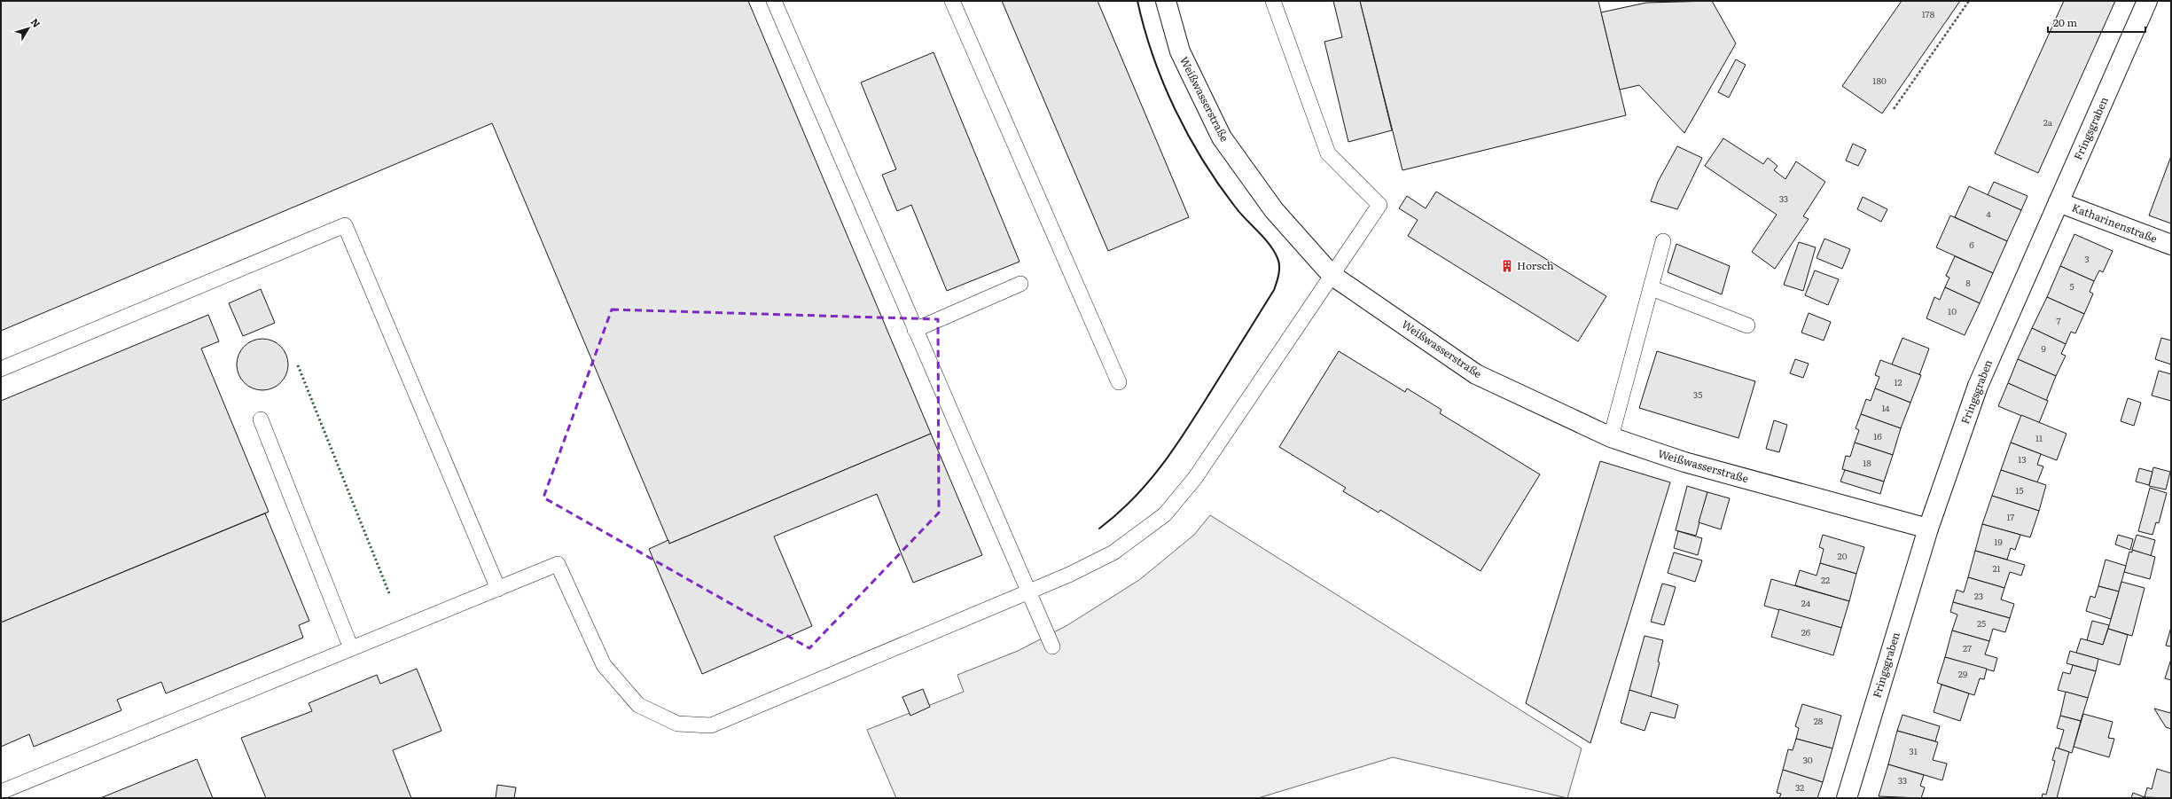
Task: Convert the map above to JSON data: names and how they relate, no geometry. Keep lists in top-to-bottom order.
{
  "streets": {
    "street": ["Weißwasserstraße", "Fringsgraben", "Katharinenstraße"]
  },
  "crossings": [
    ["Weißwasserstraße", "Fringsgraben"],
    ["Fringsgraben", "Katharinenstraße"]
  ],
  "places": {
    "building": ["Horsch"]
  },
  "house_numbers": [
    "178",
    "180",
    "2a",
    "33",
    "4",
    "6",
    "3",
    "8",
    "5",
    "10",
    "7",
    "9",
    "12",
    "35",
    "14",
    "16",
    "11",
    "13",
    "18",
    "15",
    "17",
    "19",
    "20",
    "21",
    "22",
    "23",
    "24",
    "25",
    "26",
    "27",
    "29",
    "28",
    "31",
    "30",
    "33",
    "32"
  ],
  "scale_bar": "20 m",
  "north": "top right"
}
